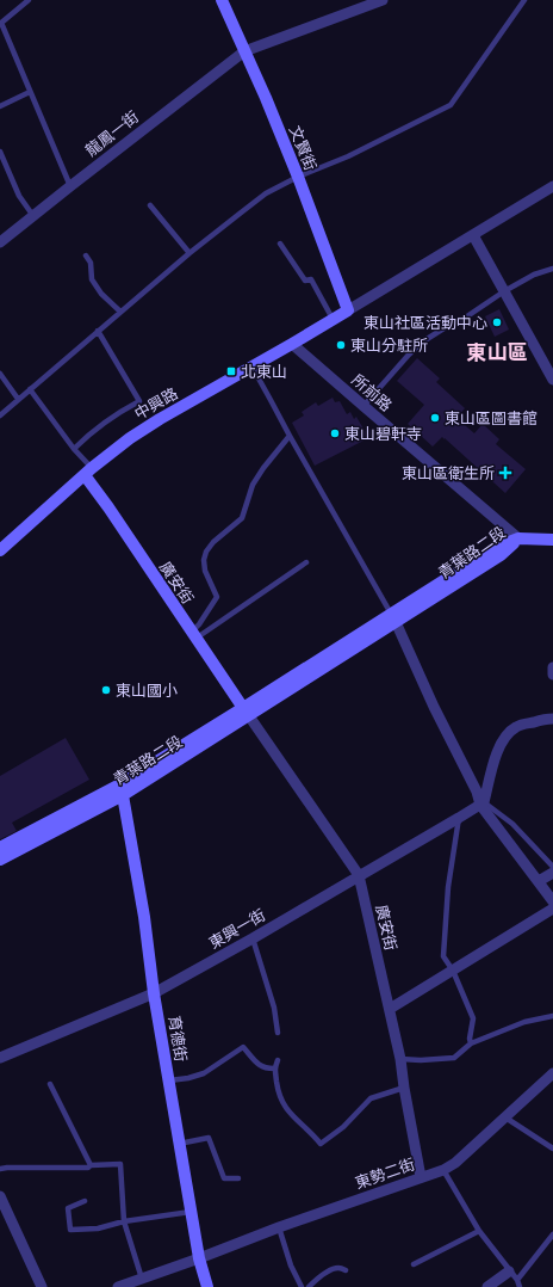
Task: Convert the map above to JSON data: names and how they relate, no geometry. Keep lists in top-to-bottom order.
{
  "streets": {
    "street": [
      "龍鳳一街",
      "文賢街",
      "所前路",
      "中興路",
      "青葉路二段",
      "廣安街",
      "東興一街",
      "育德街",
      "東勢二街"
    ]
  },
  "crossings": [
    ["龍鳳一街", "文賢街"],
    ["文賢街", "中興路"],
    ["所前路", "中興路"],
    ["所前路", "青葉路二段"],
    ["中興路", "廣安街"],
    ["青葉路二段", "廣安街"],
    ["青葉路二段", "育德街"],
    ["廣安街", "東興一街"],
    ["廣安街", "東勢二街"],
    ["東興一街", "育德街"],
    ["育德街", "東勢二街"]
  ],
  "districts": ["東山區"],
  "places": {
    "other": [
      "東山社區活動中心",
      "東山分駐所",
      "東山區圖書館",
      "東山碧軒寺",
      "東山國小"
    ],
    "transit": ["北東山"],
    "health": ["東山區衛生所"]
  }
}
